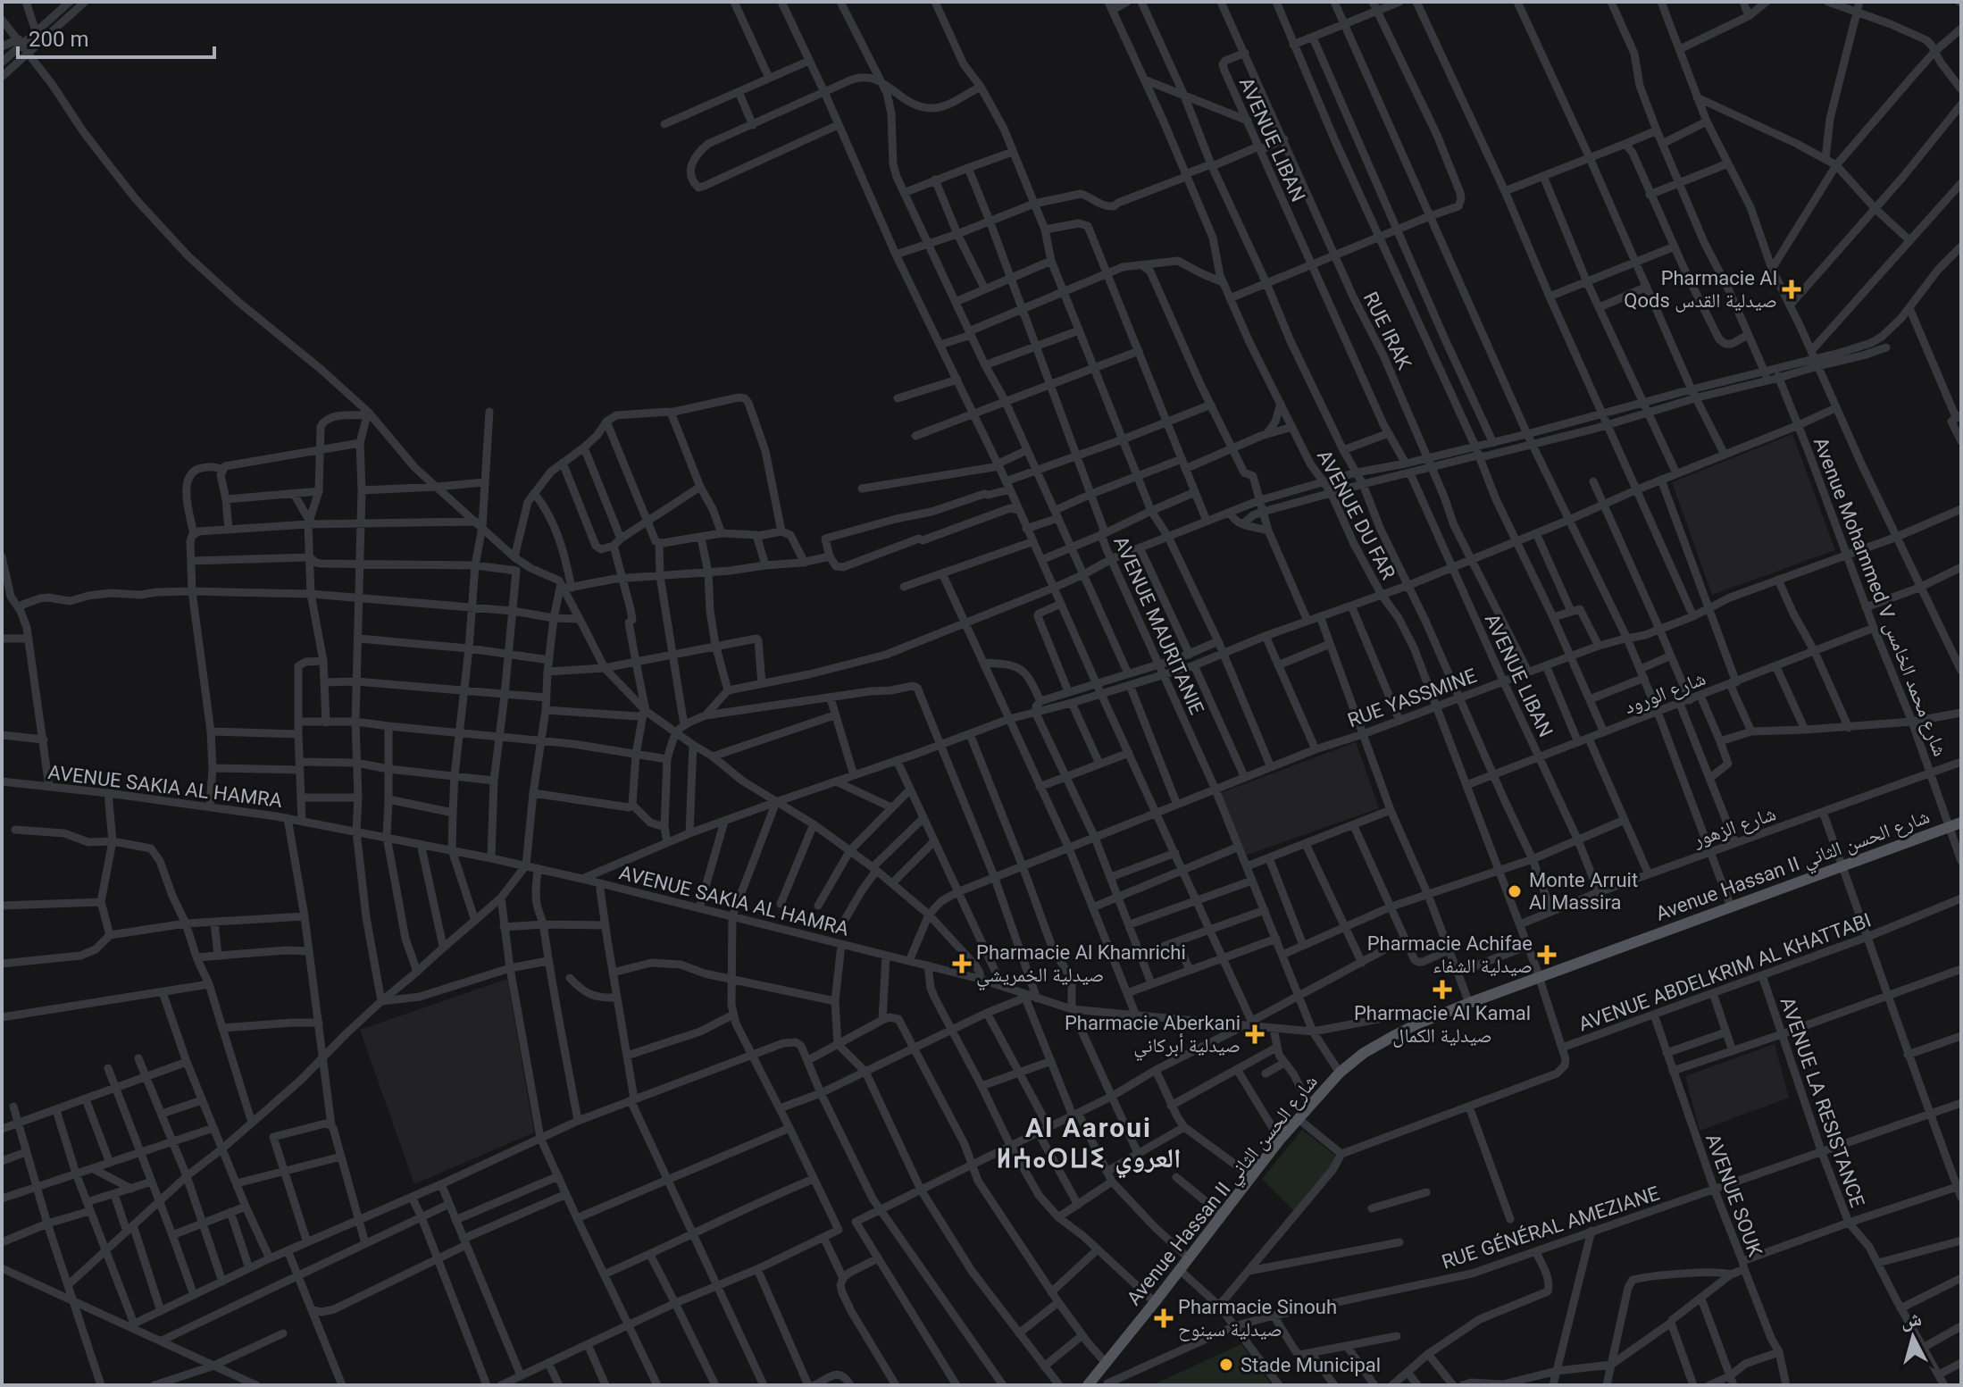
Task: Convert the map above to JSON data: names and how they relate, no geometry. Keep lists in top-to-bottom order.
{
  "streets": {
    "main road": ["Avenue Hassan II شارع الحسن الثاني"],
    "street": [
      "AVENUE LIBAN",
      "RUE IRAK",
      "AVENUE DU FAR",
      "Avenue Mohammed V شارع محمد الخامس",
      "AVENUE MAURITANIE",
      "شارع الورود",
      "RUE YASSMINE",
      "AVENUE SAKIA AL HAMRA",
      "شارع الزهور",
      "AVENUE ABDELKRIM AL KHATTABI",
      "AVENUE LA RESISTANCE",
      "AVENUE SOUK",
      "RUE GÉNÉRAL AMEZIANE"
    ]
  },
  "crossings": [
    ["AVENUE LIBAN", "RUE IRAK"],
    ["AVENUE LIBAN", "شارع الورود"],
    ["AVENUE LIBAN", "RUE YASSMINE"],
    ["AVENUE LIBAN", "شارع الزهور"],
    ["RUE IRAK", "RUE YASSMINE"],
    ["AVENUE DU FAR", "شارع الورود"],
    ["AVENUE DU FAR", "RUE YASSMINE"],
    ["AVENUE DU FAR", "شارع الزهور"],
    ["AVENUE DU FAR", "Avenue Hassan II شارع الحسن الثاني"],
    ["AVENUE DU FAR", "AVENUE ABDELKRIM AL KHATTABI"],
    ["Avenue Mohammed V شارع محمد الخامس", "شارع الورود"],
    ["Avenue Mohammed V شارع محمد الخامس", "RUE YASSMINE"],
    ["Avenue Mohammed V شارع محمد الخامس", "شارع الزهور"],
    ["Avenue Mohammed V شارع محمد الخامس", "Avenue Hassan II شارع الحسن الثاني"],
    ["AVENUE MAURITANIE", "RUE YASSMINE"],
    ["AVENUE MAURITANIE", "AVENUE SAKIA AL HAMRA"],
    ["AVENUE MAURITANIE", "Avenue Hassan II شارع الحسن الثاني"],
    ["RUE YASSMINE", "AVENUE SAKIA AL HAMRA"],
    ["AVENUE SAKIA AL HAMRA", "Avenue Hassan II شارع الحسن الثاني"],
    ["AVENUE ABDELKRIM AL KHATTABI", "AVENUE LA RESISTANCE"],
    ["AVENUE ABDELKRIM AL KHATTABI", "AVENUE SOUK"],
    ["AVENUE LA RESISTANCE", "RUE GÉNÉRAL AMEZIANE"],
    ["AVENUE SOUK", "RUE GÉNÉRAL AMEZIANE"]
  ],
  "districts": ["Al Aaroui ⵍⵄⴰⵔⵡⵉ العروي"],
  "places": {
    "health": [
      "Pharmacie Al Qods صيدلية القدس",
      "Pharmacie Achifae صيدلية الشفاء",
      "Pharmacie Al Khamrichi صيدلية الخمريشي",
      "Pharmacie Al Kamal صيدلية الكمال",
      "Pharmacie Aberkani صيدلية أبركاني",
      "Pharmacie Sinouh صيدلية سينوح"
    ],
    "other": ["Monte Arruit Al Massira", "Stade Municipal"]
  },
  "scale_bar": "200 m",
  "north": "top"
}
